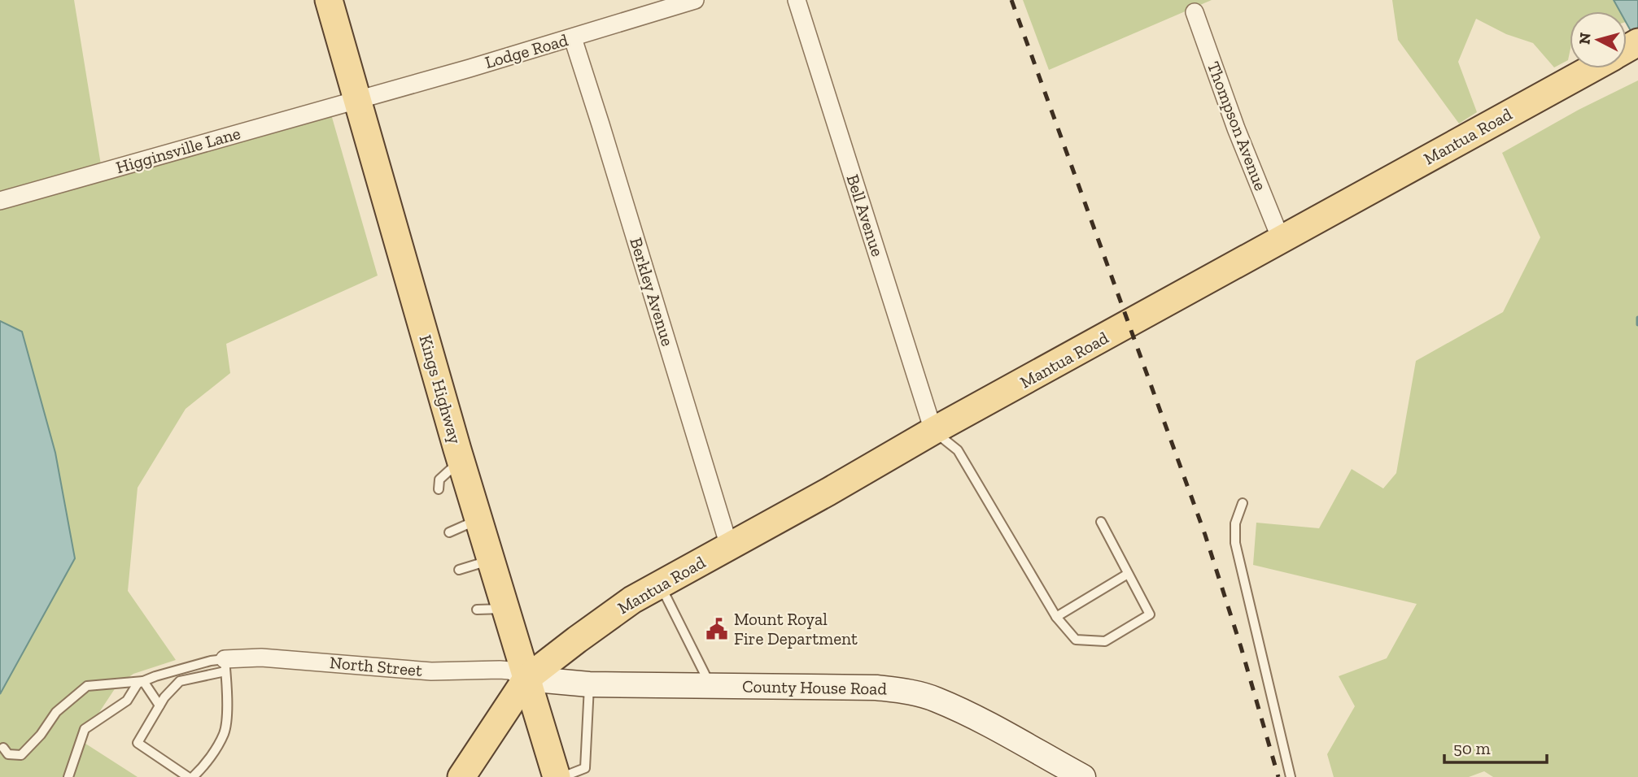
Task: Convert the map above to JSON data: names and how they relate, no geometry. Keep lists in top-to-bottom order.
{
  "streets": {
    "main road": ["Mantua Road", "Kings Highway"],
    "street": [
      "Lodge Road",
      "Thompson Avenue",
      "Higginsville Lane",
      "Bell Avenue",
      "Berkley Avenue",
      "North Street",
      "County House Road"
    ]
  },
  "crossings": [
    ["Lodge Road", "Higginsville Lane"],
    ["Lodge Road", "Berkley Avenue"],
    ["Lodge Road", "Kings Highway"],
    ["Thompson Avenue", "Mantua Road"],
    ["Mantua Road", "Bell Avenue"],
    ["Mantua Road", "Berkley Avenue"],
    ["Mantua Road", "Kings Highway"],
    ["Mantua Road", "North Street"],
    ["Mantua Road", "County House Road"],
    ["Higginsville Lane", "Kings Highway"],
    ["Kings Highway", "North Street"],
    ["Kings Highway", "County House Road"],
    ["North Street", "County House Road"]
  ],
  "places": {
    "public building": ["Mount Royal Fire Department"]
  },
  "scale_bar": "50 m",
  "north": "left"
}
